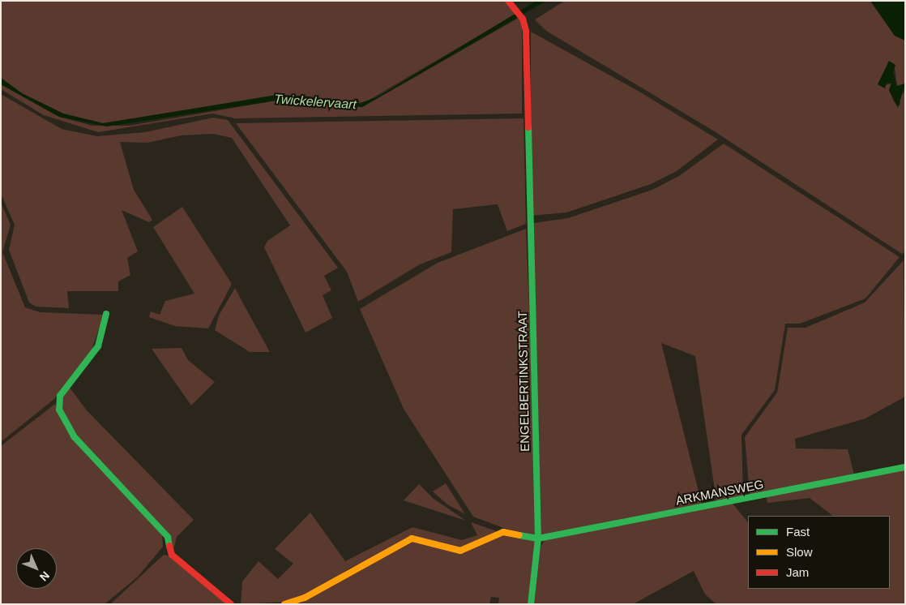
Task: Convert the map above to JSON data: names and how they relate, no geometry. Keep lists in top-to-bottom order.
{
  "streets": {
    "street": ["ENGELBERTINKSTRAAT", "ARKMANSWEG"]
  },
  "crossings": [
    ["ENGELBERTINKSTRAAT", "ARKMANSWEG"]
  ],
  "water": ["Twickelervaart"],
  "legend": ["Fast", "Slow", "Jam"],
  "north": "bottom right"
}
